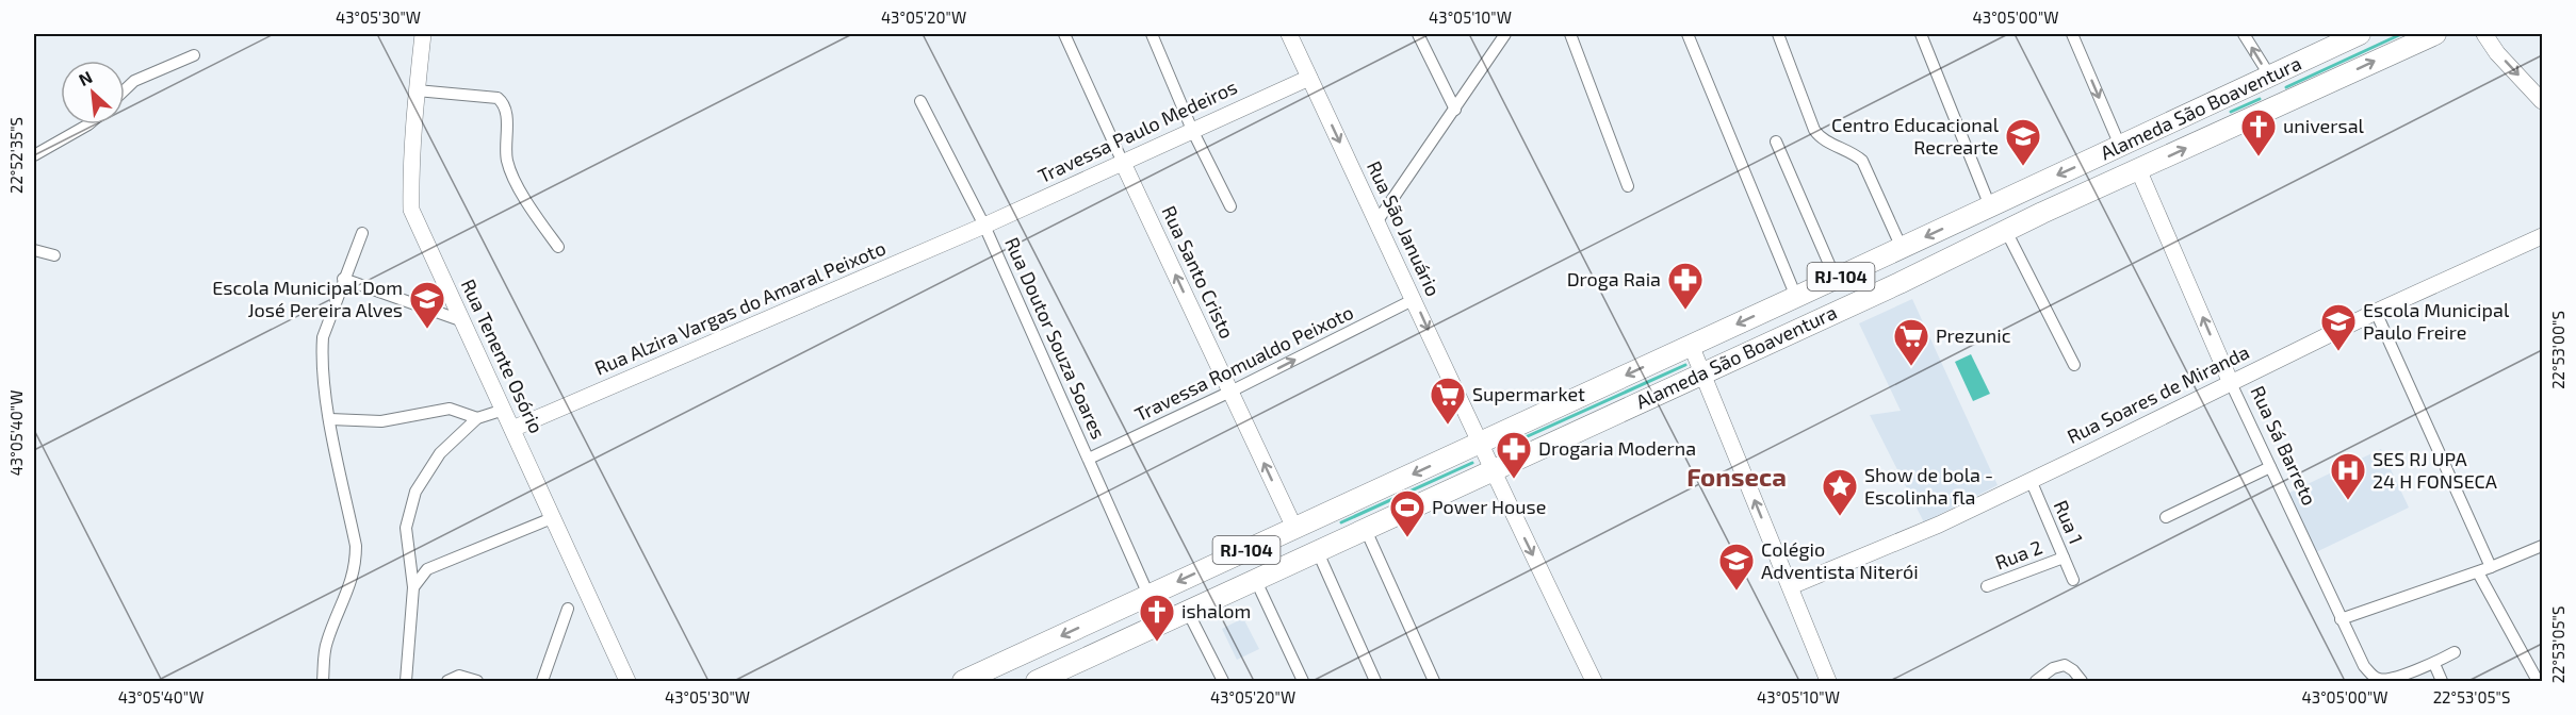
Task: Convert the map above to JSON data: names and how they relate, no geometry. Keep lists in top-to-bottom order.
{
  "streets": {
    "highway": ["Alameda São Boaventura", "RJ-104"],
    "street": [
      "Travessa Paulo Medeiros",
      "Rua São Januário",
      "Rua Santo Cristo",
      "Rua Alzira Vargas do Amaral Peixoto",
      "Rua Doutor Souza Soares",
      "Rua Tenente Osório",
      "Travessa Romualdo Peixoto",
      "Rua Soares de Miranda",
      "Rua Sá Barreto",
      "Rua 1",
      "Rua 2"
    ]
  },
  "crossings": [
    ["Alameda São Boaventura", "Rua São Januário"],
    ["Alameda São Boaventura", "Rua Santo Cristo"],
    ["Alameda São Boaventura", "Rua Doutor Souza Soares"],
    ["Alameda São Boaventura", "Rua Sá Barreto"],
    ["Travessa Paulo Medeiros", "Rua São Januário"],
    ["Travessa Paulo Medeiros", "Rua Santo Cristo"],
    ["Travessa Paulo Medeiros", "Rua Alzira Vargas do Amaral Peixoto"],
    ["Travessa Paulo Medeiros", "Rua Doutor Souza Soares"],
    ["Rua São Januário", "Travessa Romualdo Peixoto"],
    ["Rua Santo Cristo", "Travessa Romualdo Peixoto"],
    ["Rua Alzira Vargas do Amaral Peixoto", "Rua Doutor Souza Soares"],
    ["Rua Alzira Vargas do Amaral Peixoto", "Rua Tenente Osório"],
    ["Rua Doutor Souza Soares", "Travessa Romualdo Peixoto"],
    ["Rua Soares de Miranda", "Rua Sá Barreto"],
    ["Rua Soares de Miranda", "Rua 1"],
    ["Rua 1", "Rua 2"]
  ],
  "one_way": ["Rua Santo Cristo", "Travessa Romualdo Peixoto"],
  "districts": ["Fonseca"],
  "places": {
    "church": ["universal", "ishalom"],
    "school or university": [
      "Centro Educacional Recrearte",
      "Escola Municipal Dom José Pereira Alves",
      "Escola Municipal Paulo Freire",
      "Colégio Adventista Niterói"
    ],
    "pharmacy": ["Droga Raia", "Drogaria Moderna"],
    "supermarket": ["Prezunic", "Supermarket"],
    "hospital": ["SES RJ UPA 24 H FONSECA"],
    "place": ["Show de bola - Escolinha fla"],
    "sports": ["Power House"]
  },
  "north": "top left",
  "coordinates": [
    "43°05'30\"W",
    "43°05'20\"W",
    "43°05'10\"W",
    "43°05'00\"W",
    "22°52'35\"S",
    "22°53'00\"S",
    "43°05'40\"W",
    "22°53'05\"S"
  ]
}
